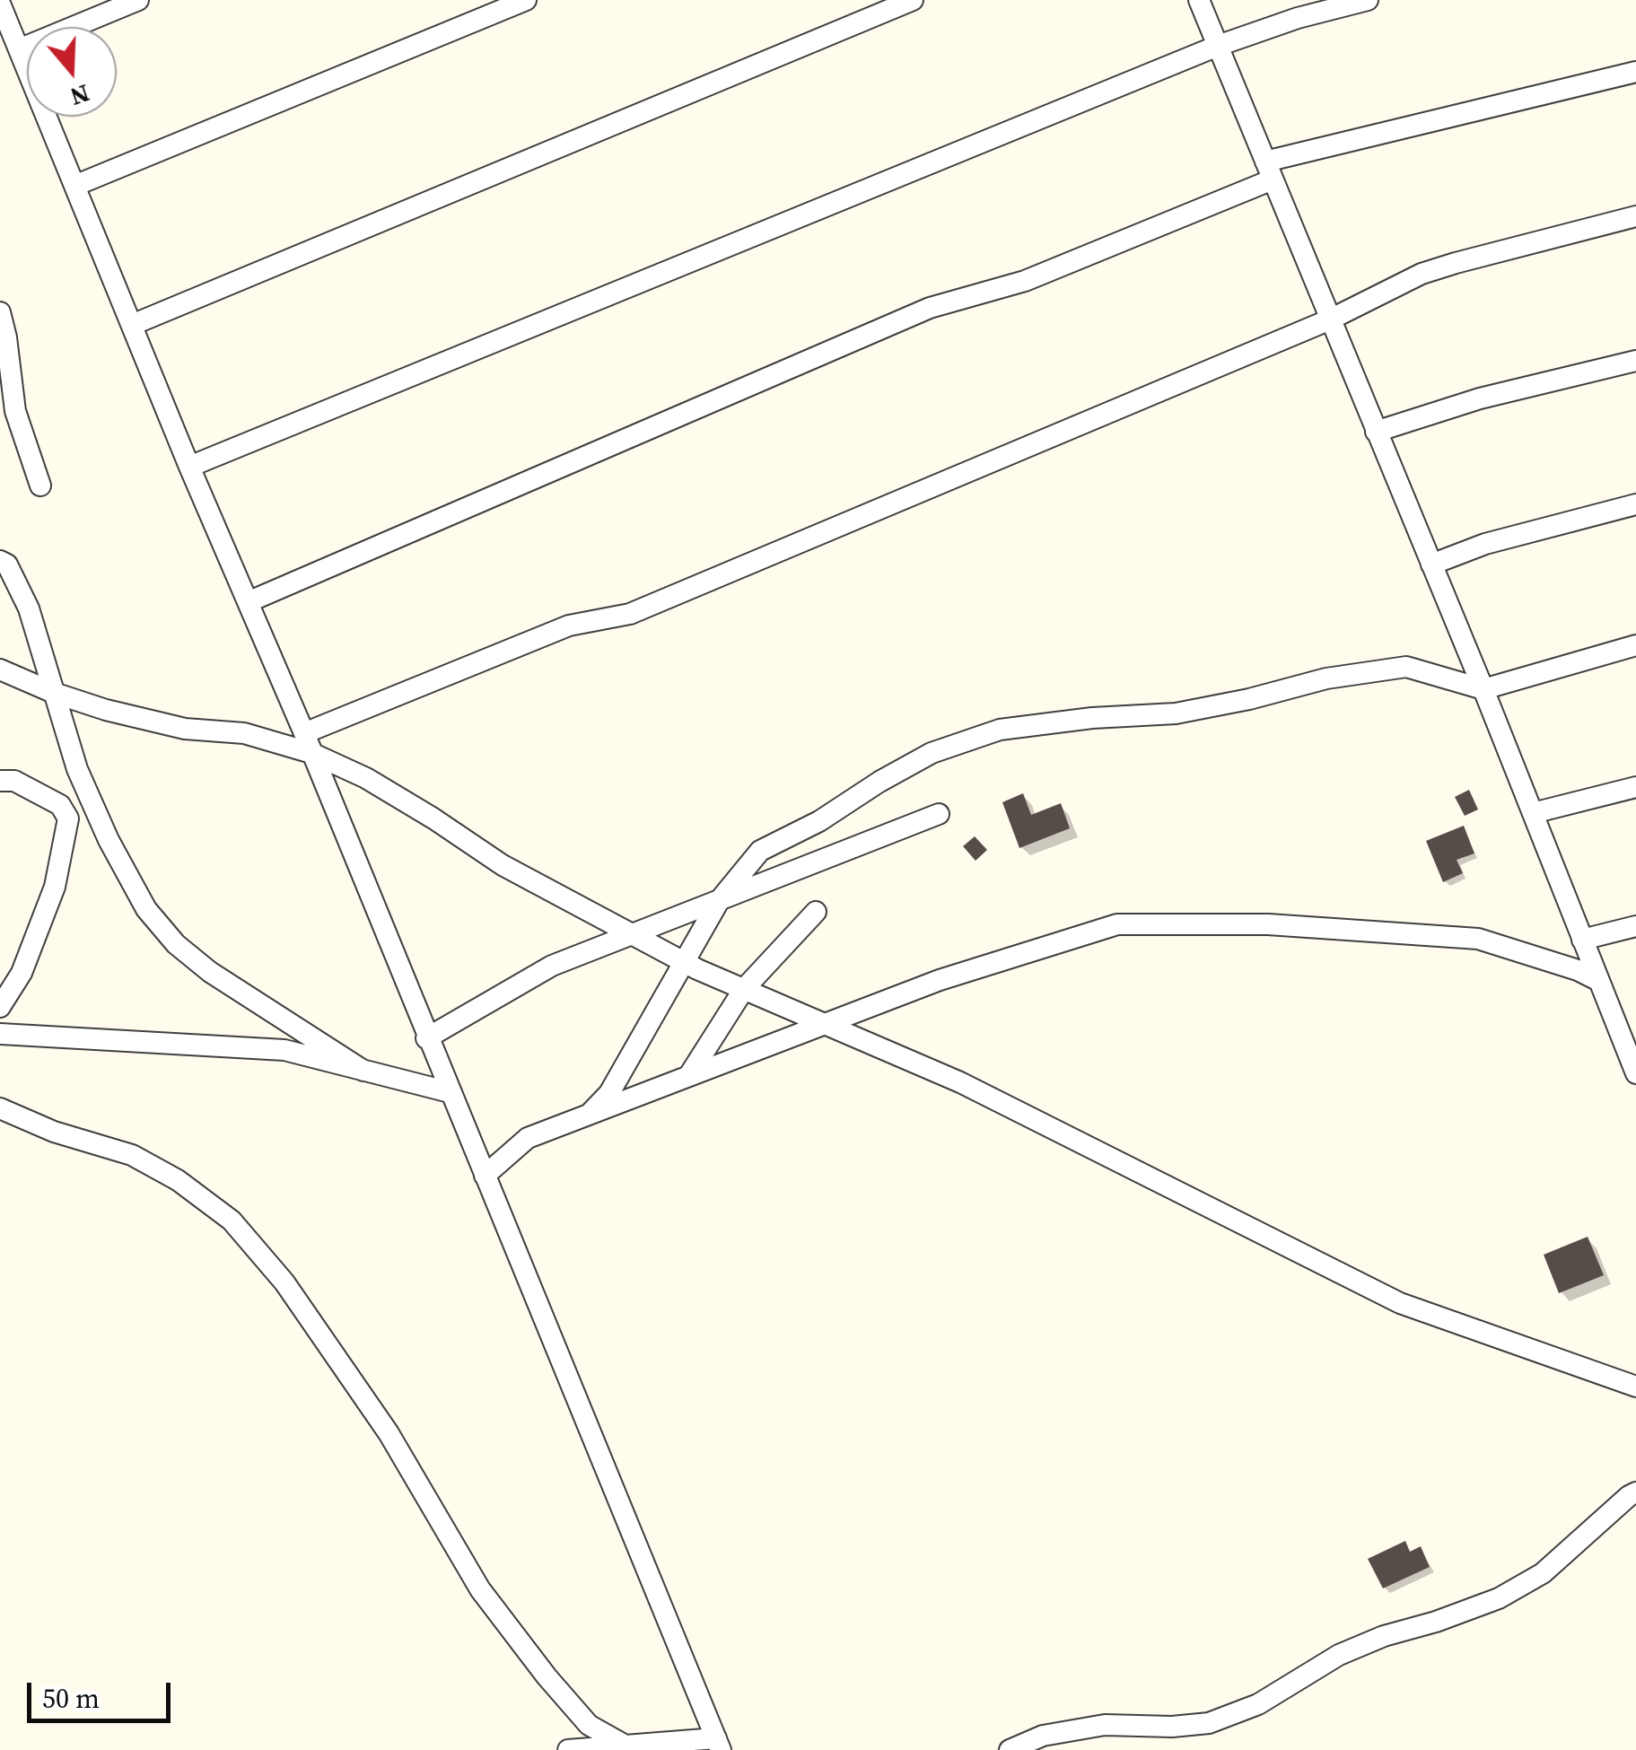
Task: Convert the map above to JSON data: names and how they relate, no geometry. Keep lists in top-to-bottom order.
{
  "scale_bar": "50 m",
  "north": "bottom"
}
